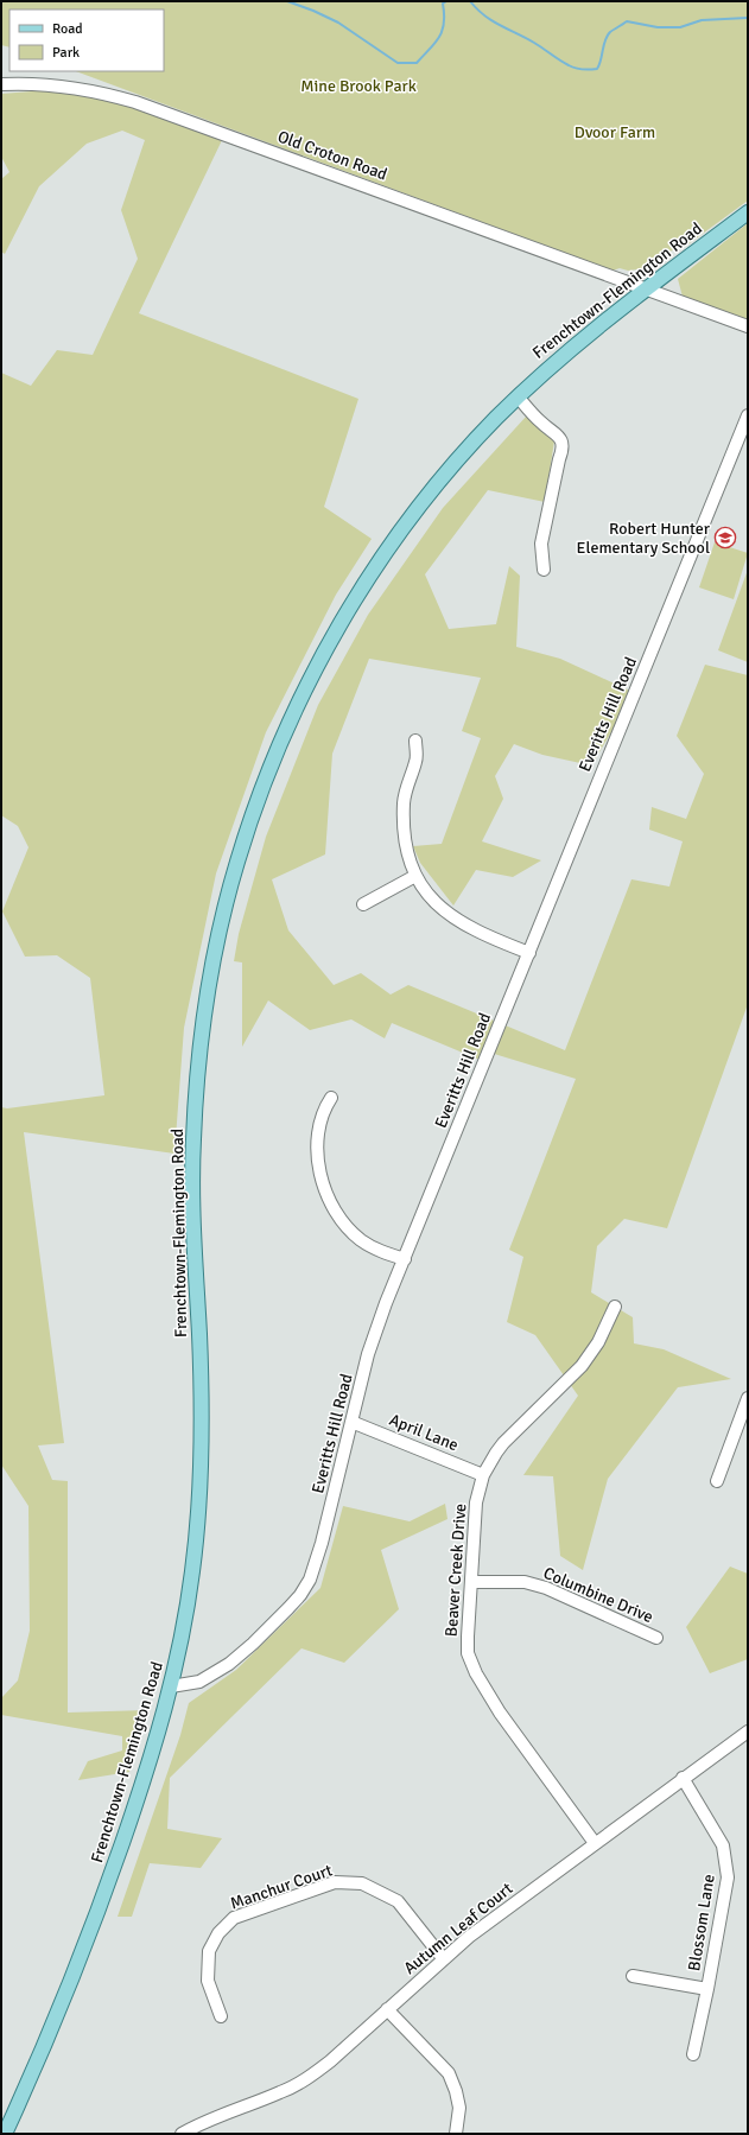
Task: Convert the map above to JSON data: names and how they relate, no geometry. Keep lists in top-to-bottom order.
{
  "streets": {
    "main road": ["Frenchtown-Flemington Road"],
    "street": [
      "Old Croton Road",
      "Everitts Hill Road",
      "April Lane",
      "Beaver Creek Drive",
      "Columbine Drive",
      "Manchur Court",
      "Blossom Lane",
      "Autumn Leaf Court"
    ]
  },
  "crossings": [
    ["Old Croton Road", "Frenchtown-Flemington Road"],
    ["Frenchtown-Flemington Road", "Everitts Hill Road"],
    ["Everitts Hill Road", "April Lane"],
    ["April Lane", "Beaver Creek Drive"],
    ["Beaver Creek Drive", "Columbine Drive"],
    ["Beaver Creek Drive", "Autumn Leaf Court"],
    ["Manchur Court", "Autumn Leaf Court"],
    ["Blossom Lane", "Autumn Leaf Court"]
  ],
  "parks": ["Mine Brook Park", "Dvoor Farm"],
  "places": {
    "school or university": ["Robert Hunter Elementary School"]
  },
  "legend": ["Road", "Park"]
}
